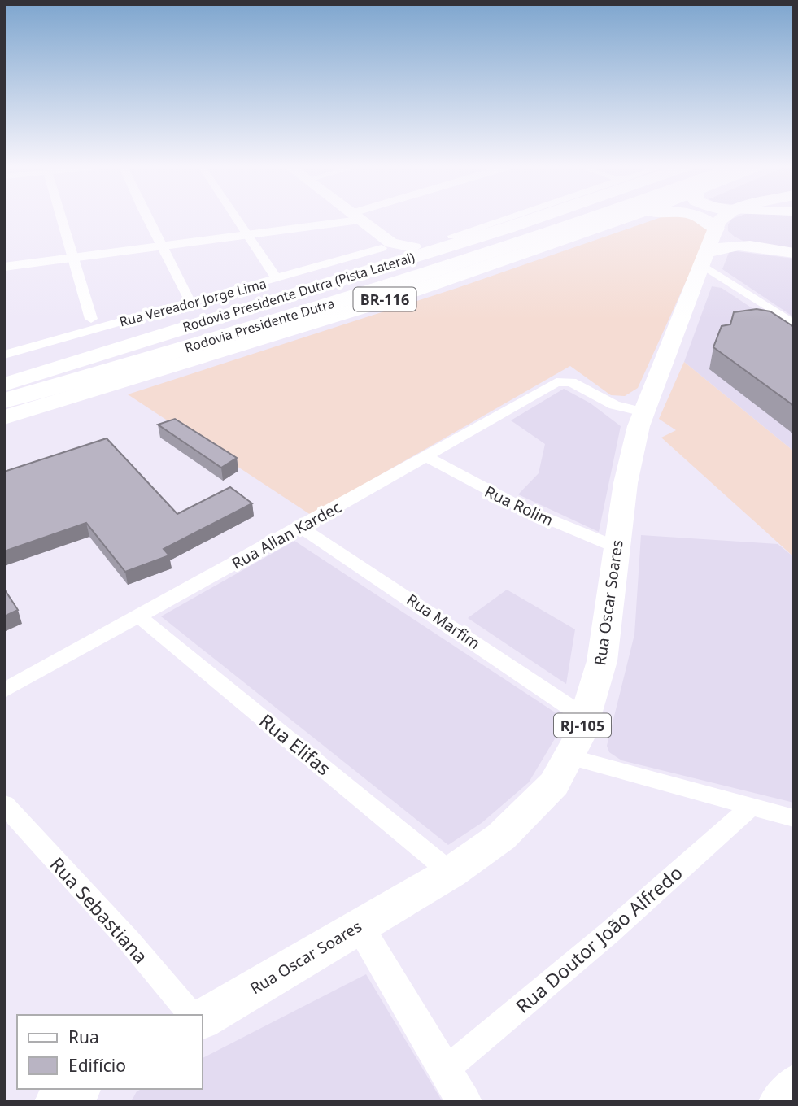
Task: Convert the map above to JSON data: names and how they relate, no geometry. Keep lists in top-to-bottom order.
{
  "streets": {
    "highway": ["Rodovia Presidente Dutra (Pista Lateral)", "BR-116", "Rodovia Presidente Dutra"],
    "main road": ["Rua Oscar Soares", "RJ-105"],
    "street": [
      "Rua Vereador Jorge Lima",
      "Rua Rolim",
      "Rua Allan Kardec",
      "Rua Marfim",
      "Rua Elifas",
      "Rua Sebastiana",
      "Rua Doutor João Alfredo"
    ]
  },
  "crossings": [
    ["Rodovia Presidente Dutra (Pista Lateral)", "Rodovia Presidente Dutra"],
    ["Rua Rolim", "Rua Allan Kardec"],
    ["Rua Rolim", "Rua Oscar Soares"],
    ["Rua Allan Kardec", "Rua Oscar Soares"],
    ["Rua Allan Kardec", "Rua Marfim"],
    ["Rua Allan Kardec", "Rua Elifas"],
    ["Rua Oscar Soares", "Rua Marfim"],
    ["Rua Oscar Soares", "Rua Elifas"]
  ],
  "legend": ["Rua", "Edifício"]
}
